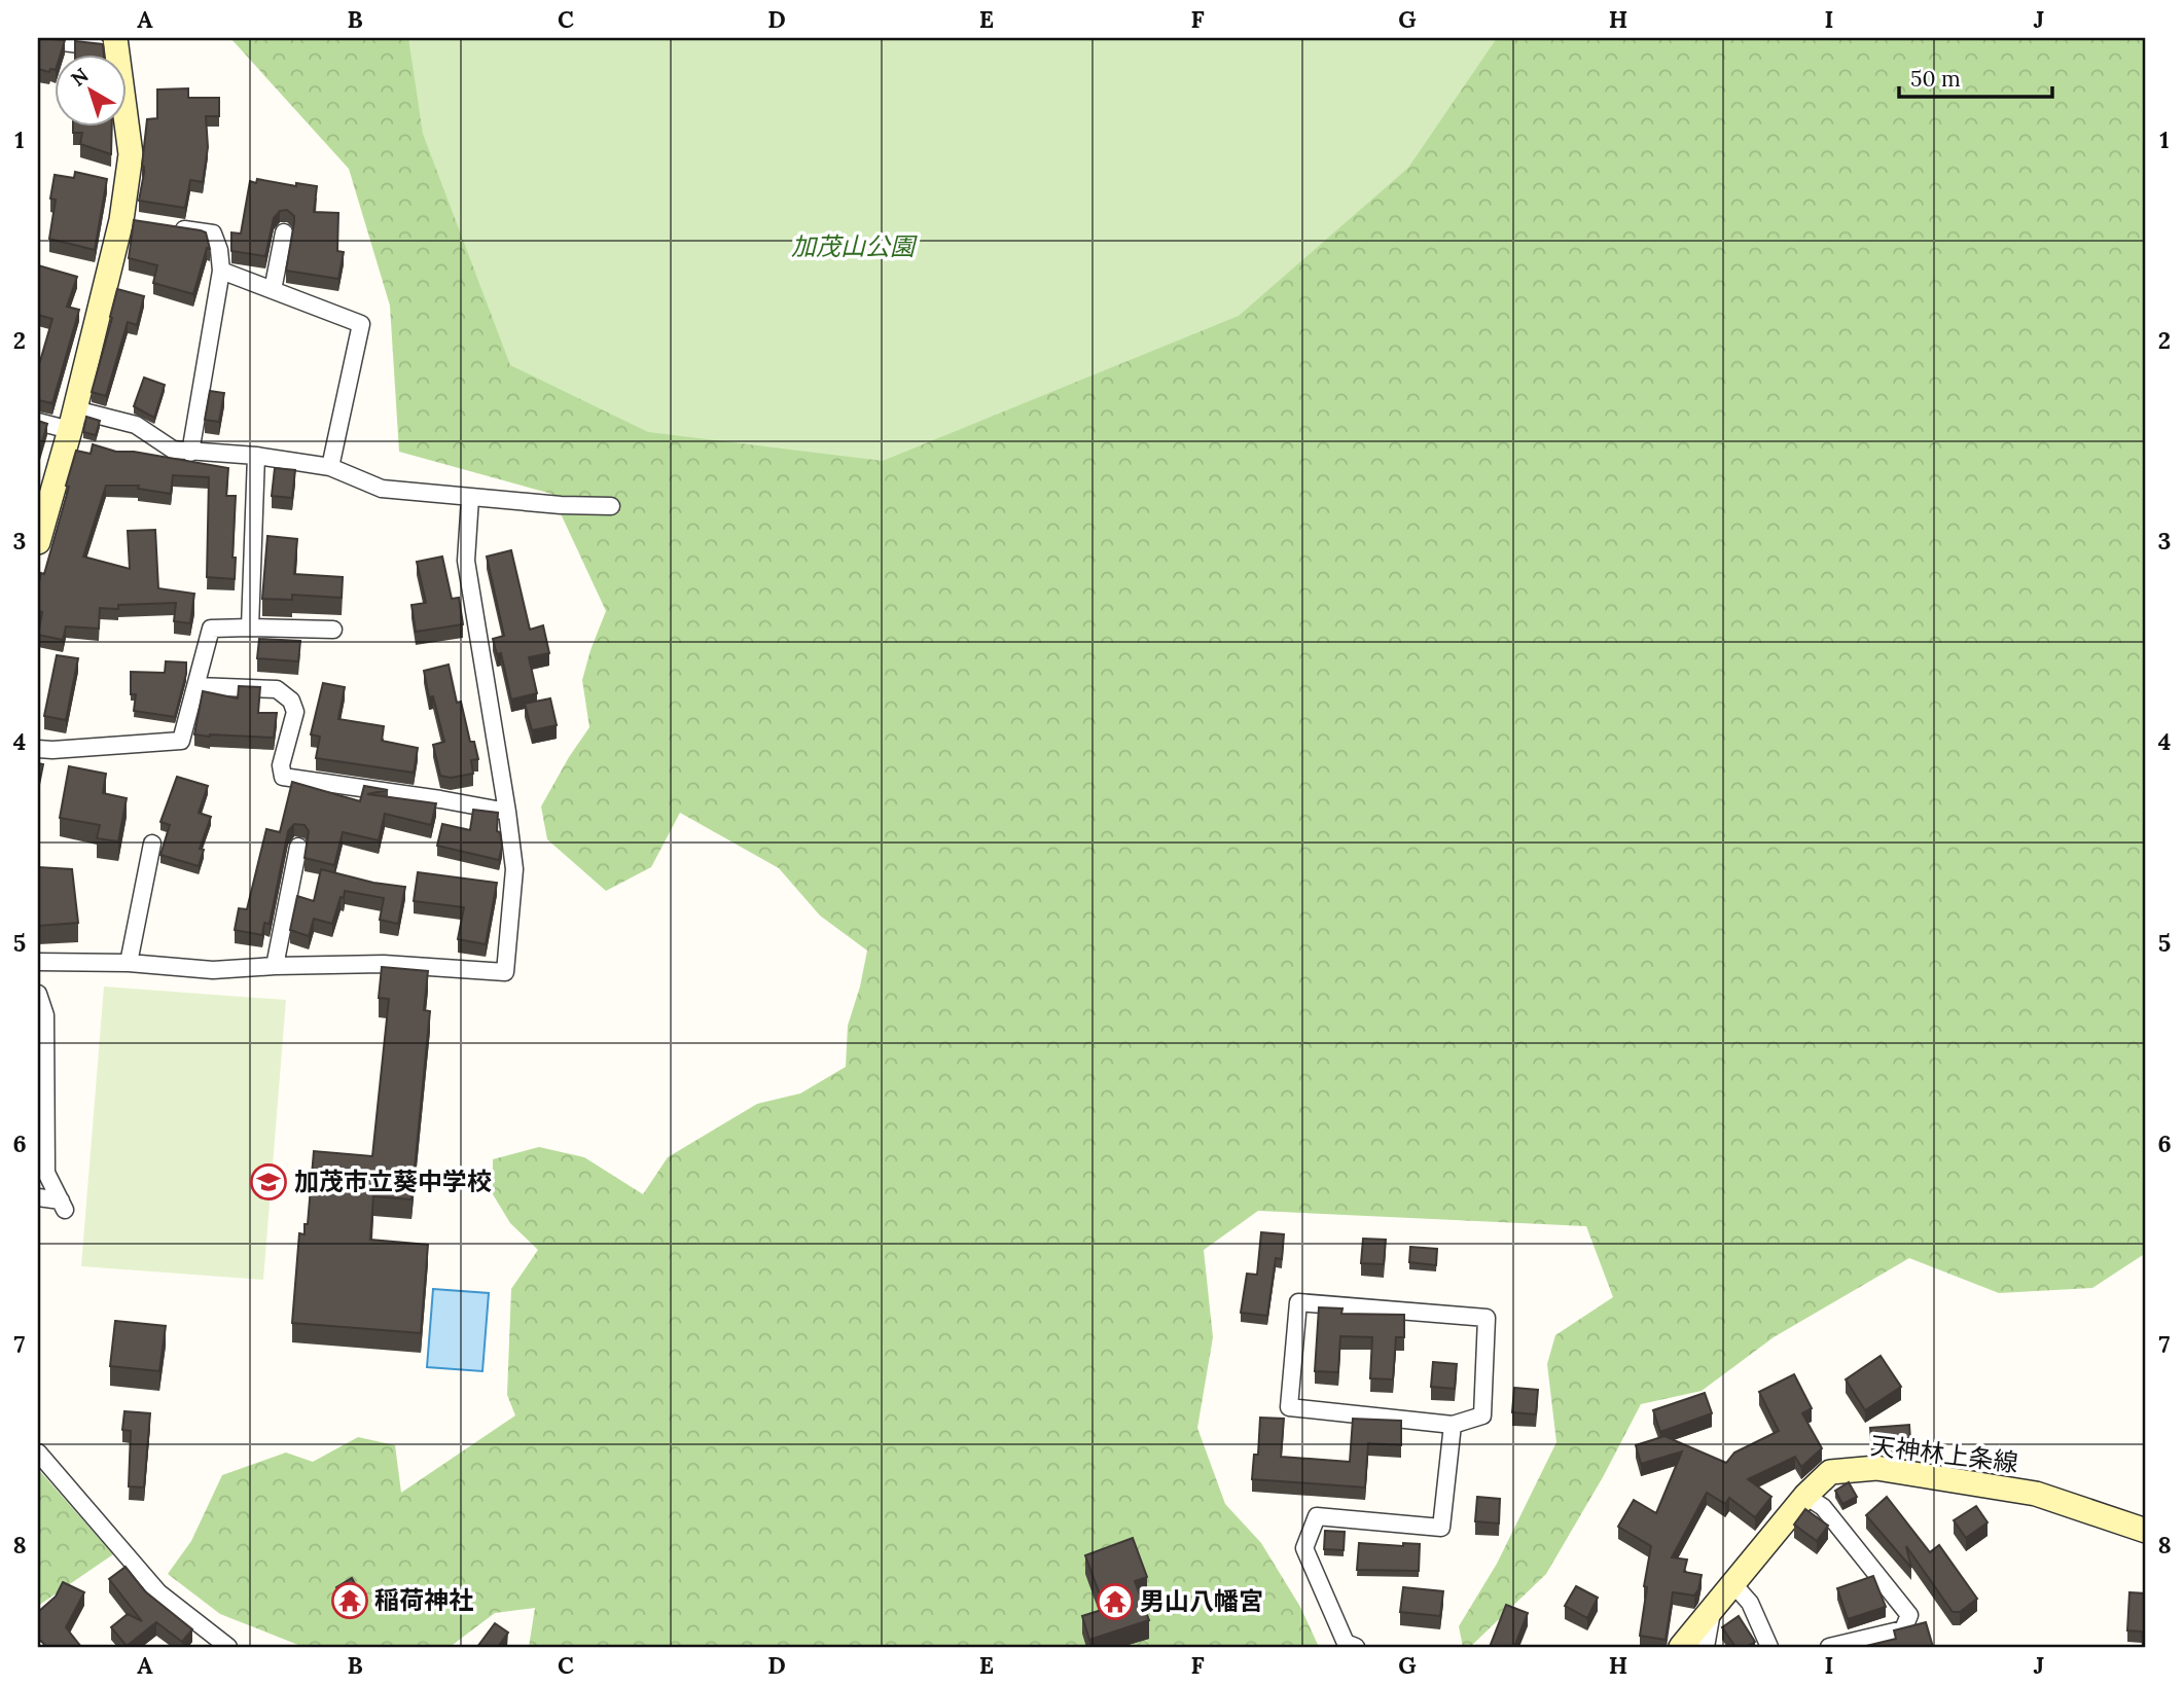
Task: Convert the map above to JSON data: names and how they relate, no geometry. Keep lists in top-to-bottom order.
{
  "streets": {
    "main road": ["天神林上条線"]
  },
  "parks": ["加茂山公園"],
  "places": {
    "school or university": ["加茂市立葵中学校"],
    "temple": ["稲荷神社", "男山八幡宮"]
  },
  "scale_bar": "50 m",
  "north": "top left",
  "grid": {
    "columns": [
      "A",
      "B",
      "C",
      "D",
      "E",
      "F",
      "G",
      "H",
      "I",
      "J"
    ],
    "rows": [
      "1",
      "2",
      "3",
      "4",
      "5",
      "6",
      "7",
      "8"
    ]
  }
}
